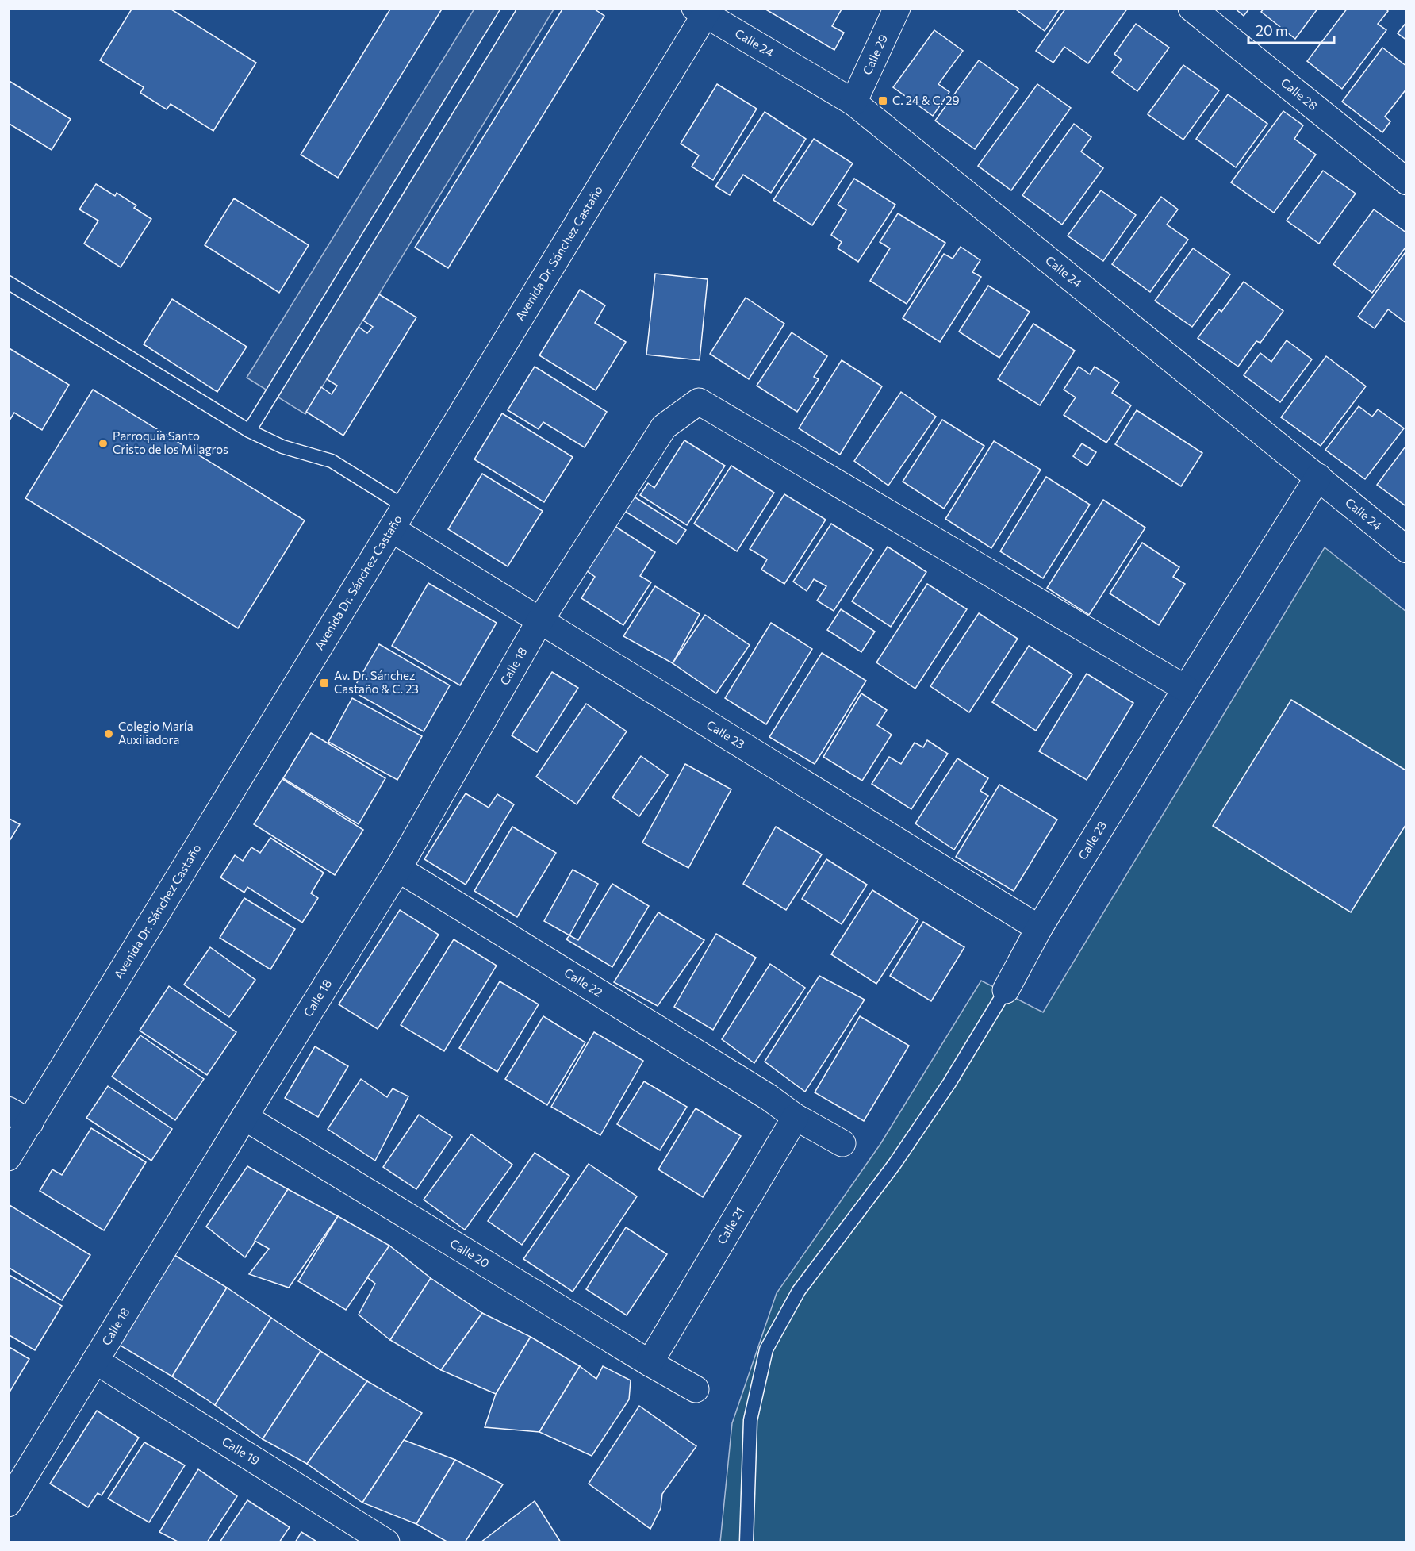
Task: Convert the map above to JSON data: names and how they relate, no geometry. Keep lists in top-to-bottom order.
{
  "streets": {
    "street": [
      "Calle 24",
      "Calle 29",
      "Calle 28",
      "Avenida Dr. Sánchez Castaño",
      "Calle 18",
      "Calle 23",
      "Calle 22",
      "Calle 21",
      "Calle 20",
      "Calle 19"
    ]
  },
  "crossings": [
    ["Calle 24", "Calle 29"],
    ["Calle 24", "Avenida Dr. Sánchez Castaño"],
    ["Calle 24", "Calle 23"],
    ["Avenida Dr. Sánchez Castaño", "Calle 23"],
    ["Calle 18", "Calle 23"],
    ["Calle 18", "Calle 22"],
    ["Calle 18", "Calle 20"],
    ["Calle 18", "Calle 19"],
    ["Calle 22", "Calle 21"],
    ["Calle 21", "Calle 20"]
  ],
  "places": {
    "transit": ["C. 24 & C. 29", "Av. Dr. Sánchez Castaño & C. 23"],
    "other": ["Parroquia Santo Cristo de los Milagros", "Colegio María Auxiliadora"]
  },
  "scale_bar": "20 m"
}
